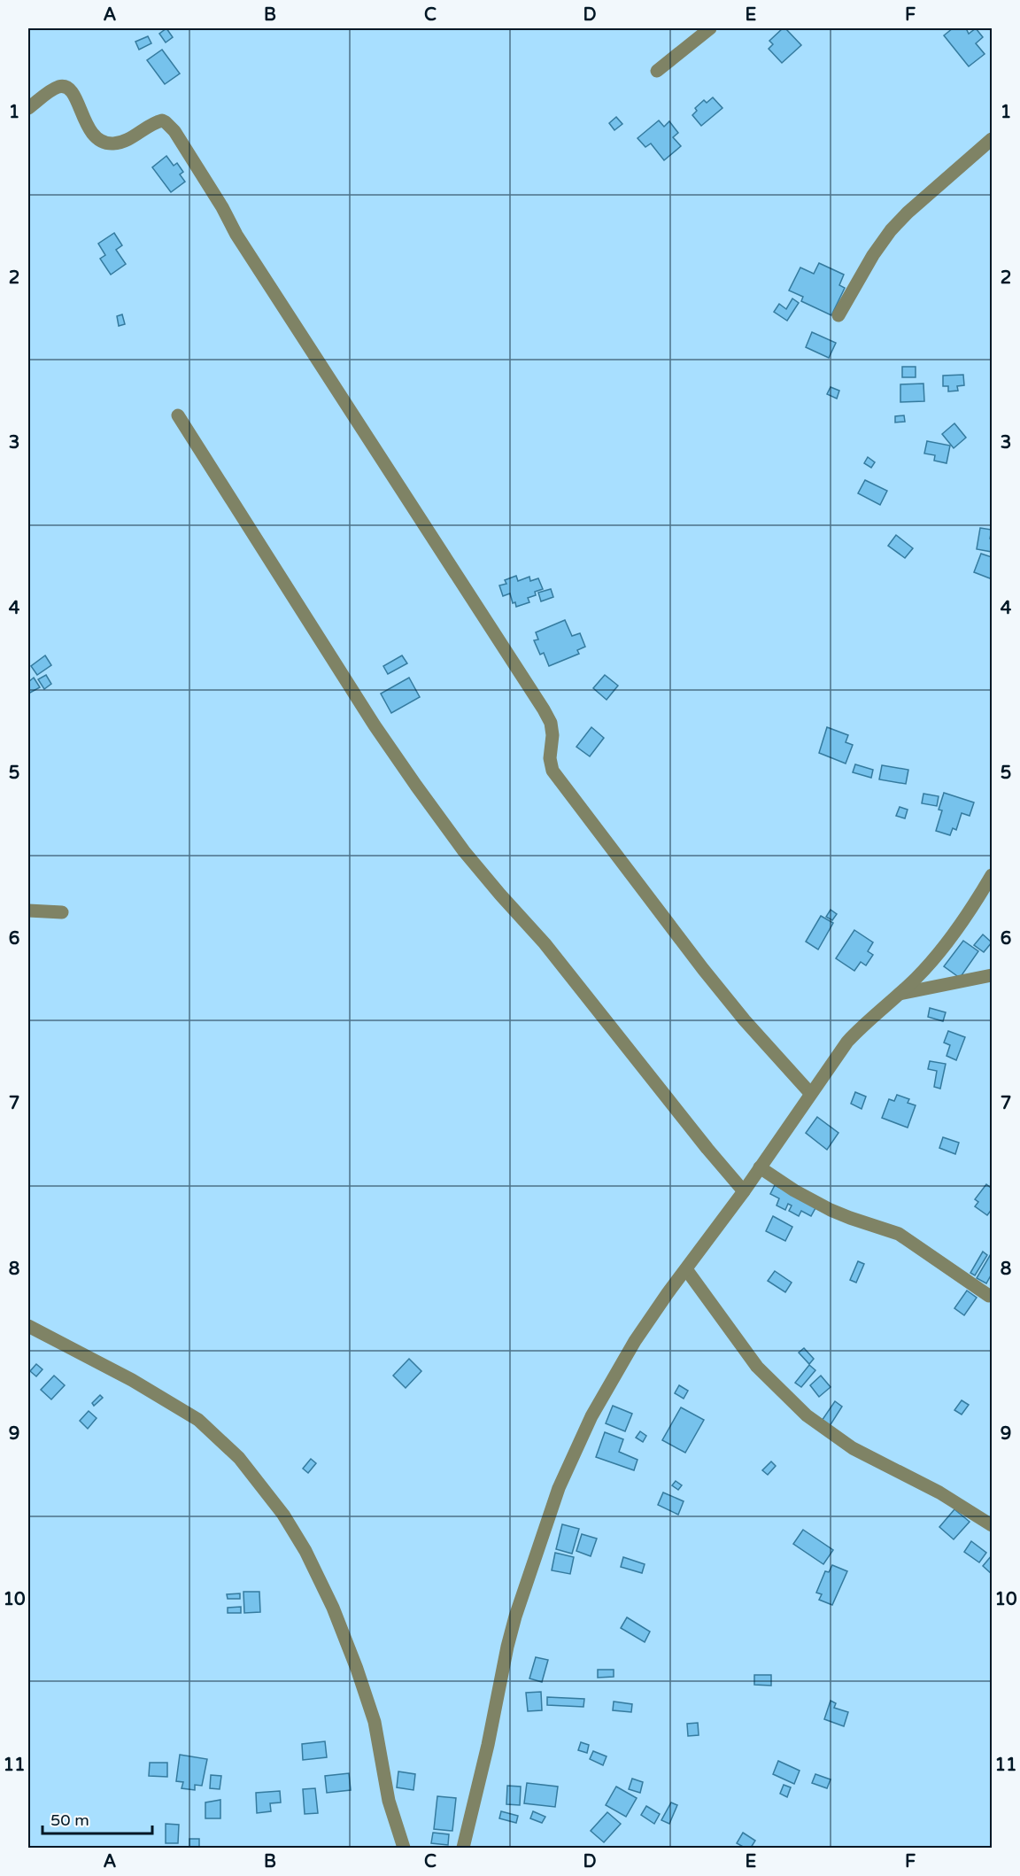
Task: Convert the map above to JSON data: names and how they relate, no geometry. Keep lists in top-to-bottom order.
{
  "scale_bar": "50 m",
  "grid": {
    "columns": [
      "A",
      "B",
      "C",
      "D",
      "E",
      "F"
    ],
    "rows": [
      "1",
      "2",
      "3",
      "4",
      "5",
      "6",
      "7",
      "8",
      "9",
      "10",
      "11"
    ]
  }
}
